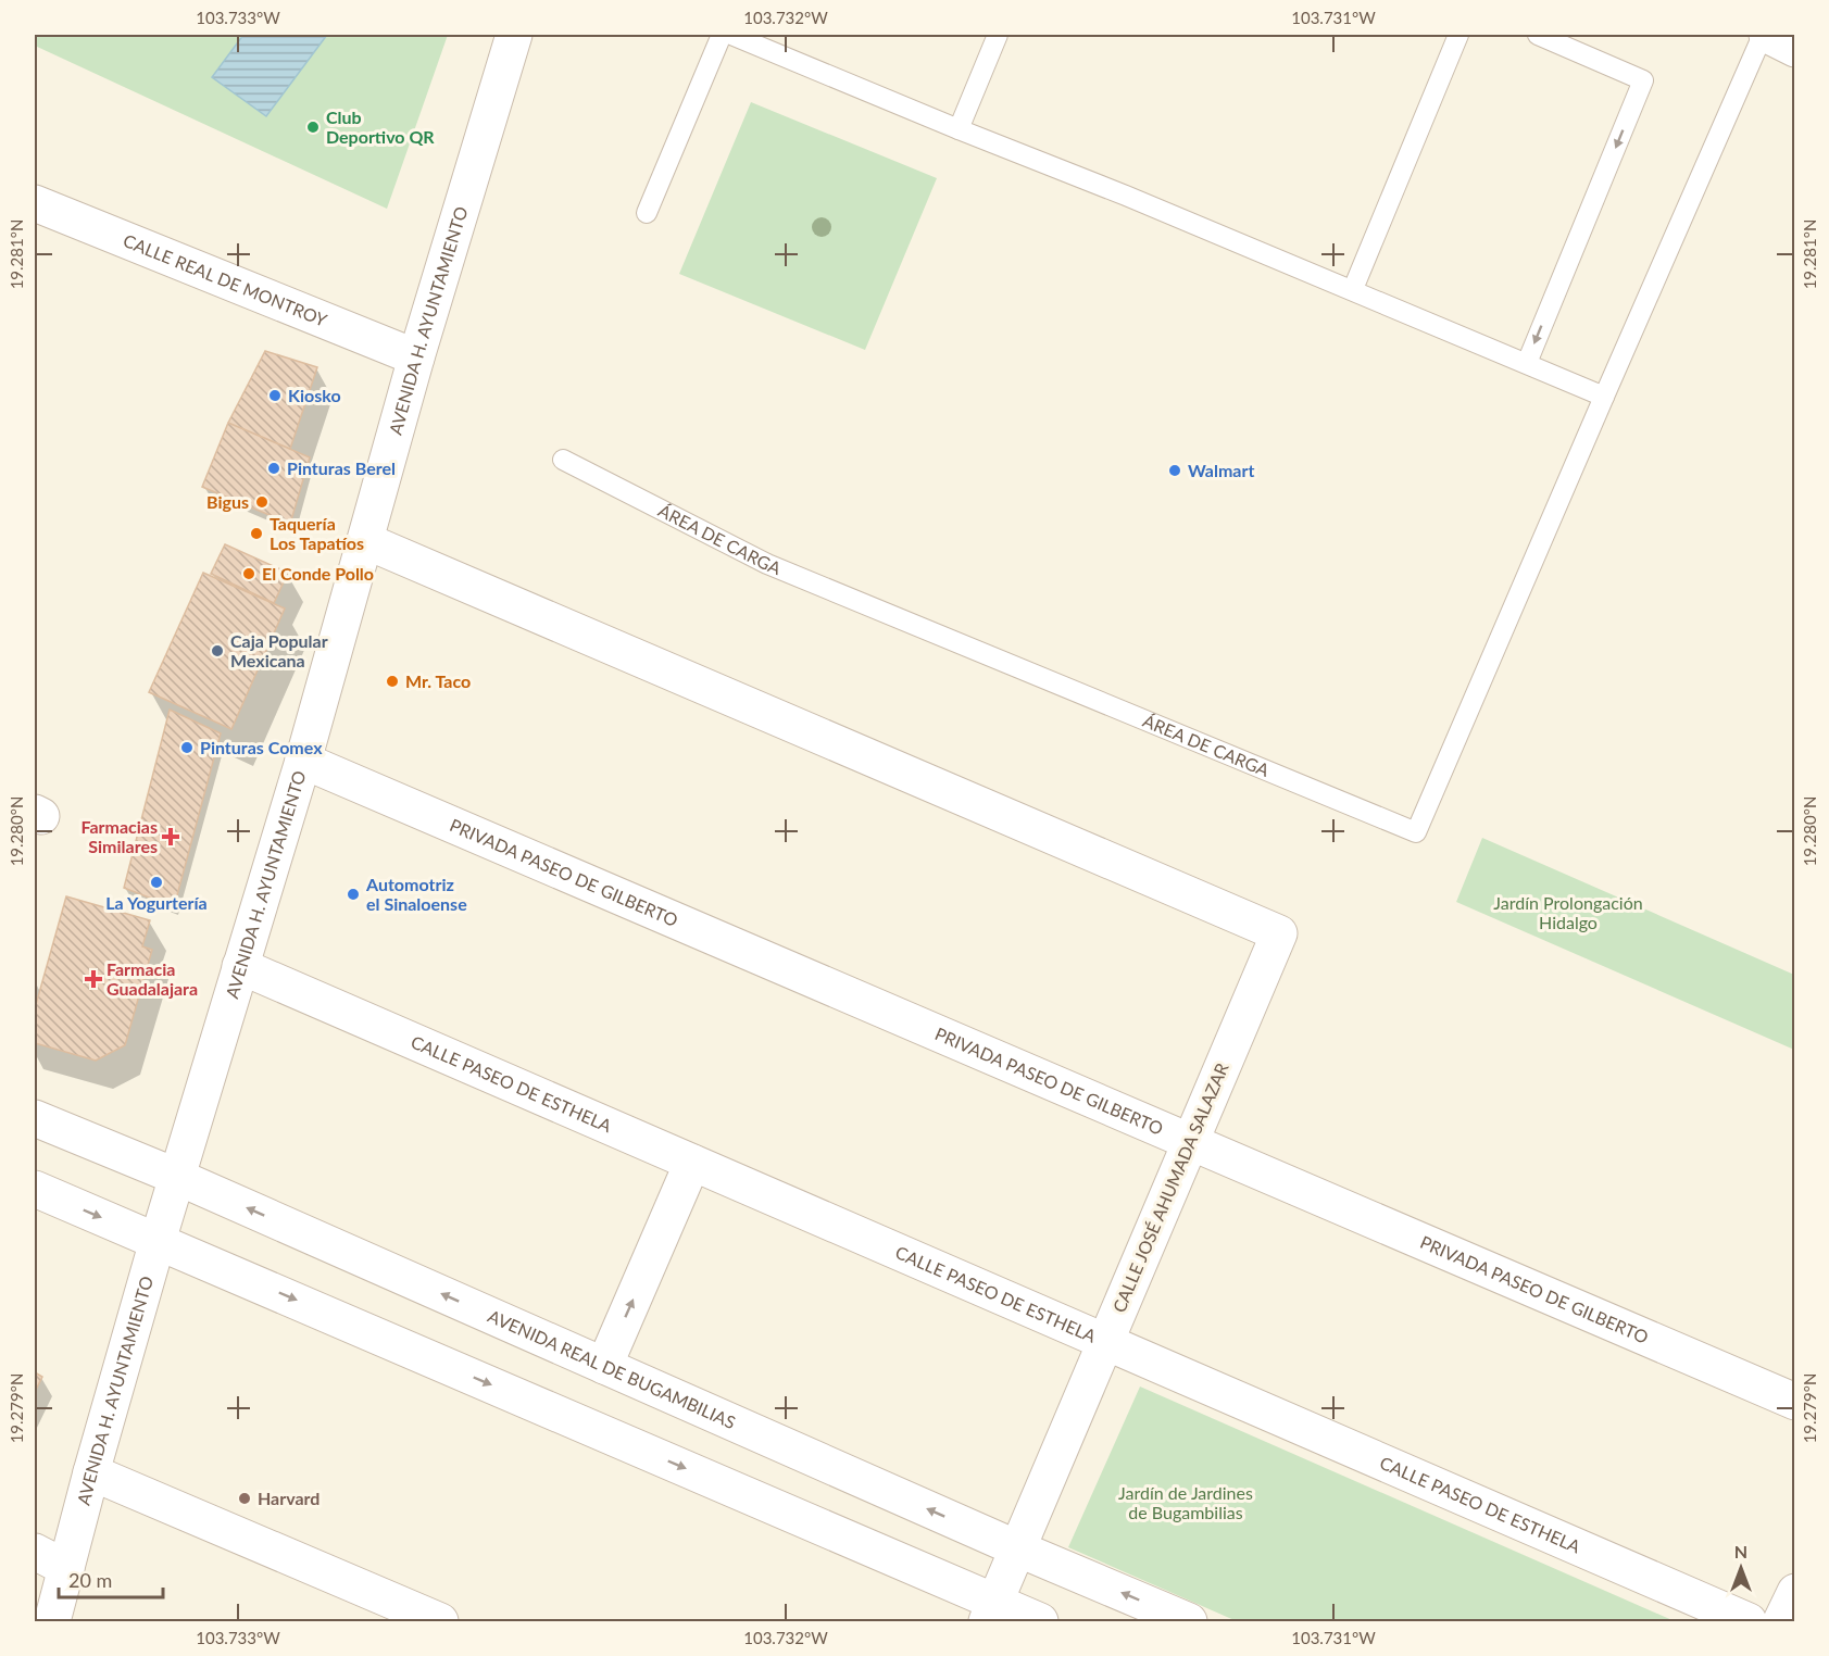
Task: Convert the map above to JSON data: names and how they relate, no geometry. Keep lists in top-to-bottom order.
{
  "streets": {
    "street": [
      "CALLE REAL DE MONTROY",
      "AVENIDA H. AYUNTAMIENTO",
      "PRIVADA PASEO DE GILBERTO",
      "CALLE PASEO DE ESTHELA",
      "CALLE JOSÉ AHUMADA SALAZAR",
      "AVENIDA REAL DE BUGAMBILIAS"
    ],
    "lane": ["ÁREA DE CARGA"]
  },
  "crossings": [
    ["CALLE REAL DE MONTROY", "AVENIDA H. AYUNTAMIENTO"],
    ["AVENIDA H. AYUNTAMIENTO", "PRIVADA PASEO DE GILBERTO"],
    ["AVENIDA H. AYUNTAMIENTO", "CALLE PASEO DE ESTHELA"],
    ["AVENIDA H. AYUNTAMIENTO", "CALLE JOSÉ AHUMADA SALAZAR"],
    ["AVENIDA H. AYUNTAMIENTO", "AVENIDA REAL DE BUGAMBILIAS"],
    ["PRIVADA PASEO DE GILBERTO", "CALLE JOSÉ AHUMADA SALAZAR"],
    ["CALLE PASEO DE ESTHELA", "CALLE JOSÉ AHUMADA SALAZAR"],
    ["CALLE JOSÉ AHUMADA SALAZAR", "AVENIDA REAL DE BUGAMBILIAS"]
  ],
  "parks": ["Jardín Prolongación Hidalgo", "Jardín de Jardines de Bugambilias"],
  "places": {
    "other": [
      "Club Deportivo QR",
      "Kiosko",
      "Pinturas Berel",
      "Walmart",
      "Bigus",
      "Taquería Los Tapatíos",
      "El Conde Pollo",
      "Caja Popular Mexicana",
      "Mr. Taco",
      "Pinturas Comex",
      "La Yogurtería",
      "Automotriz el Sinaloense",
      "Harvard"
    ],
    "health": ["Farmacias Similares", "Farmacia Guadalajara"]
  },
  "scale_bar": "20 m",
  "north": "top",
  "coordinates": [
    "103.733°W",
    "103.732°W",
    "103.731°W",
    "19.281°N",
    "19.280°N",
    "19.279°N"
  ]
}
